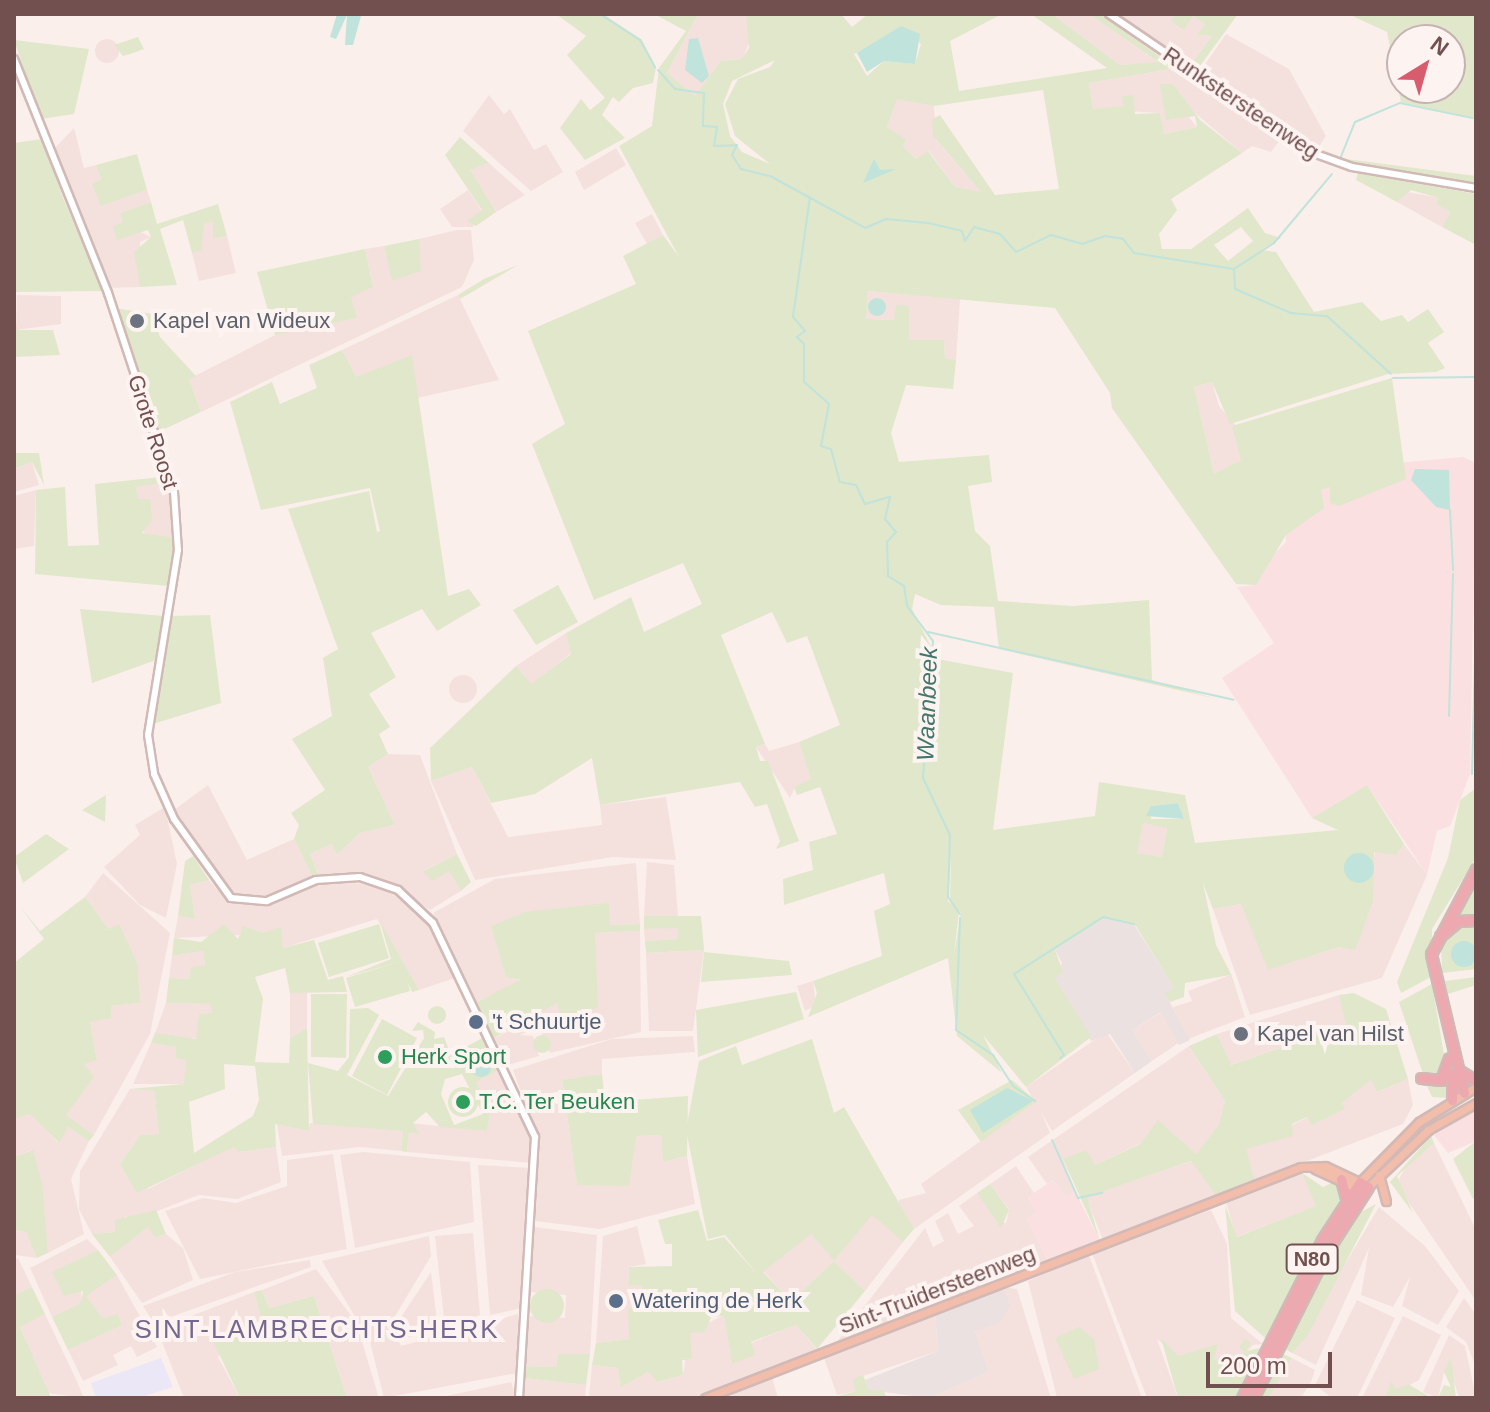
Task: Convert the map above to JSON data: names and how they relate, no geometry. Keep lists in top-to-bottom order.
{
  "streets": {
    "highway": ["N80"],
    "main road": ["Sint-Truidersteenweg"],
    "street": ["Runkstersteenweg", "Grote Roost"]
  },
  "crossings": [
    ["N80", "Sint-Truidersteenweg"]
  ],
  "districts": ["SINT-LAMBRECHTS-HERK"],
  "water": ["Waanbeek"],
  "places": [
    "Kapel van Wideux",
    "'t Schuurtje",
    "Kapel van Hilst",
    "Herk Sport",
    "T.C. Ter Beuken",
    "Watering de Herk"
  ],
  "scale_bar": "200 m",
  "north": "top right"
}
